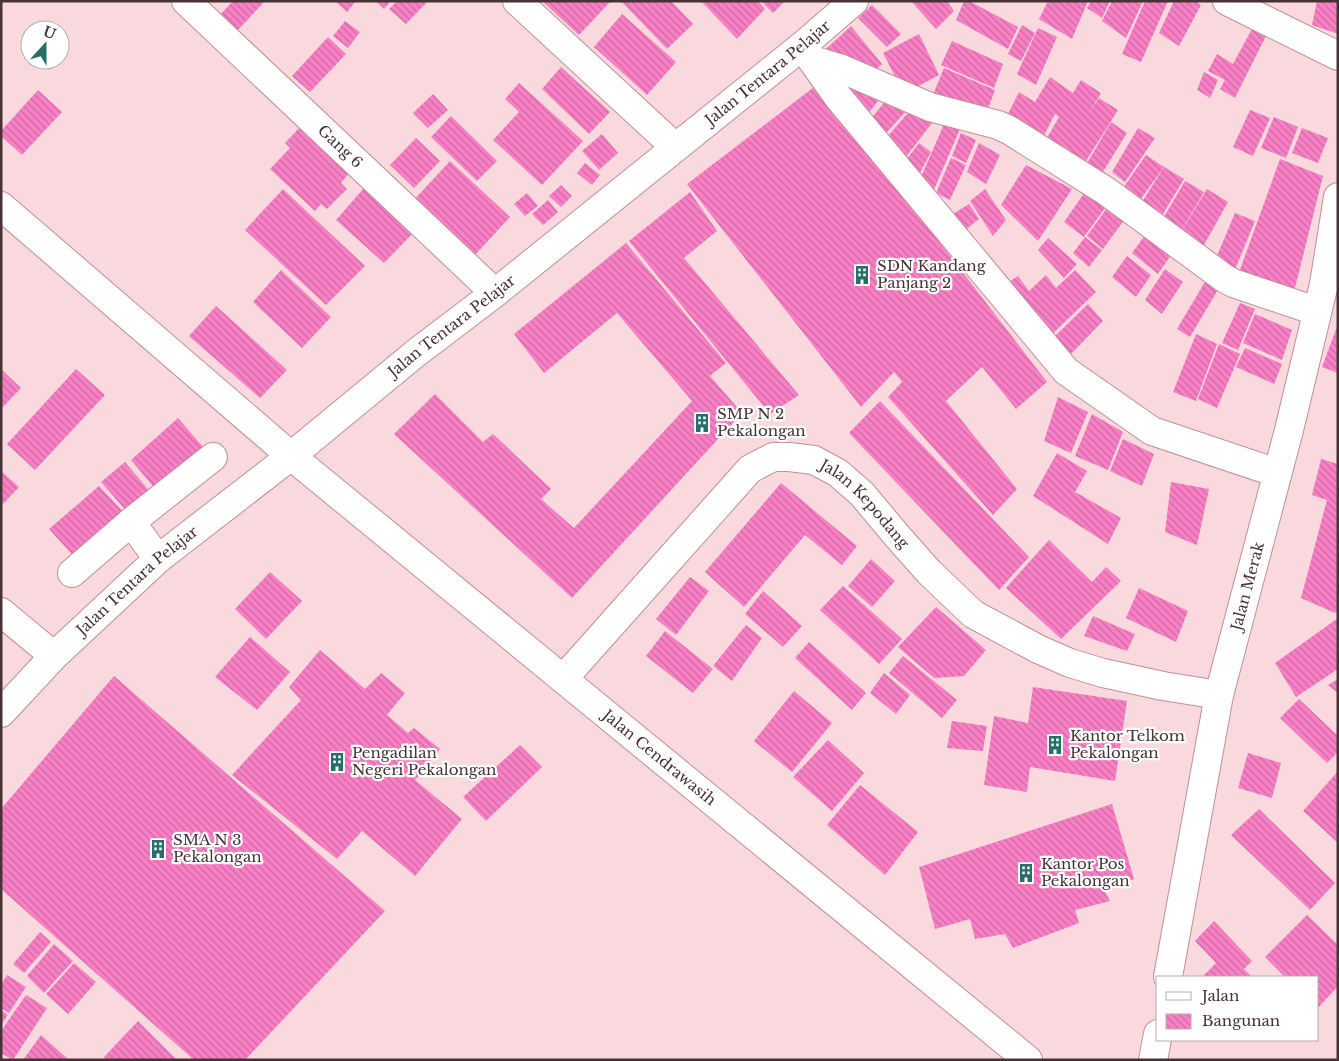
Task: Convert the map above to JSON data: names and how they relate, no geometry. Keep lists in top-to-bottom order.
{
  "streets": {
    "street": [
      "Jalan Tentara Pelajar",
      "Gang 6",
      "Jalan Kepodang",
      "Jalan Merak",
      "Jalan Cendrawasih"
    ]
  },
  "crossings": [
    ["Jalan Tentara Pelajar", "Gang 6"],
    ["Jalan Tentara Pelajar", "Jalan Cendrawasih"],
    ["Jalan Kepodang", "Jalan Merak"],
    ["Jalan Kepodang", "Jalan Cendrawasih"]
  ],
  "places": {
    "building": [
      "SDN Kandang Panjang 2",
      "SMP N 2 Pekalongan",
      "Kantor Telkom Pekalongan",
      "Pengadilan Negeri Pekalongan",
      "SMA N 3 Pekalongan",
      "Kantor Pos Pekalongan"
    ]
  },
  "legend": ["Jalan", "Bangunan"],
  "north": "top"
}
